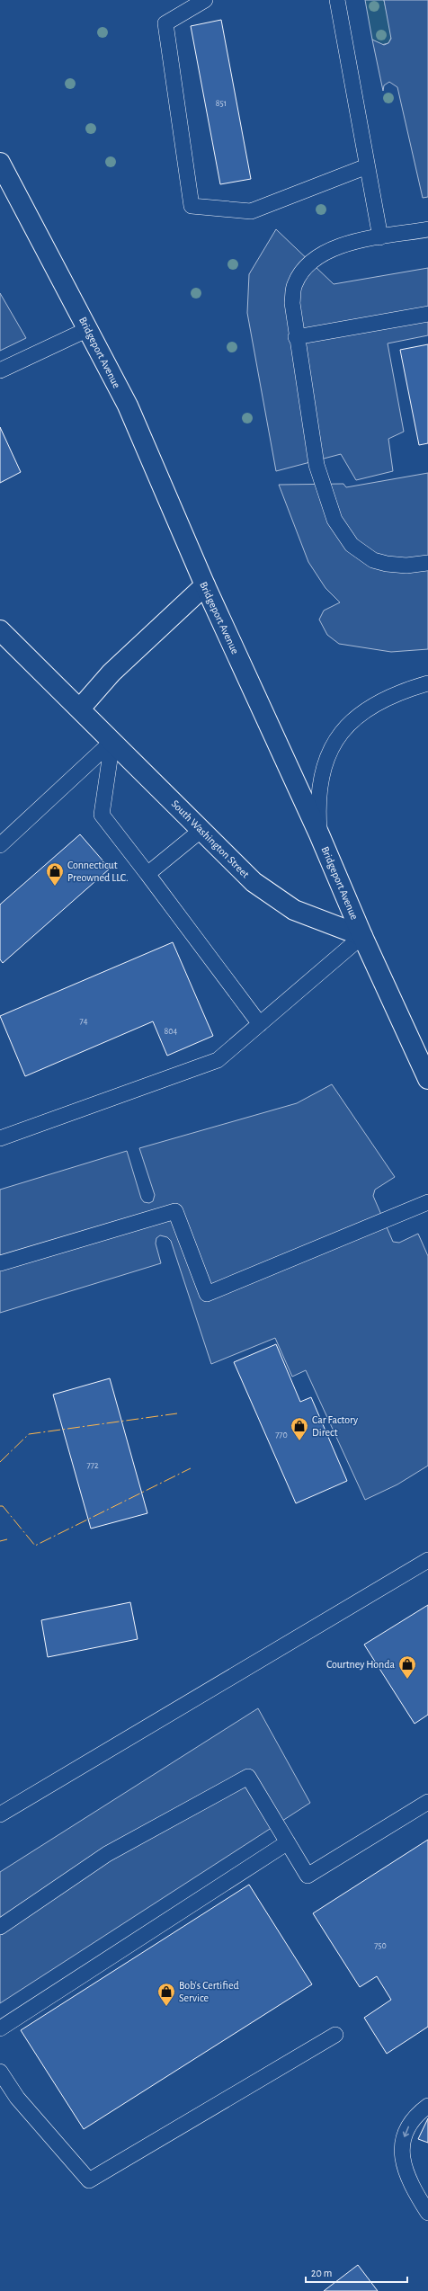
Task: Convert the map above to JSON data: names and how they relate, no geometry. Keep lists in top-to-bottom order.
{
  "streets": {
    "main road": ["Bridgeport Avenue", "South Washington Street"]
  },
  "crossings": [
    ["Bridgeport Avenue", "South Washington Street"]
  ],
  "places": {
    "shop": [
      "Connecticut Preowned LLC.",
      "Car Factory Direct",
      "Courtney Honda",
      "Bob's Certified Service"
    ]
  },
  "house_numbers": [
    "851",
    "74",
    "804",
    "770",
    "772",
    "750"
  ],
  "scale_bar": "20 m"
}
